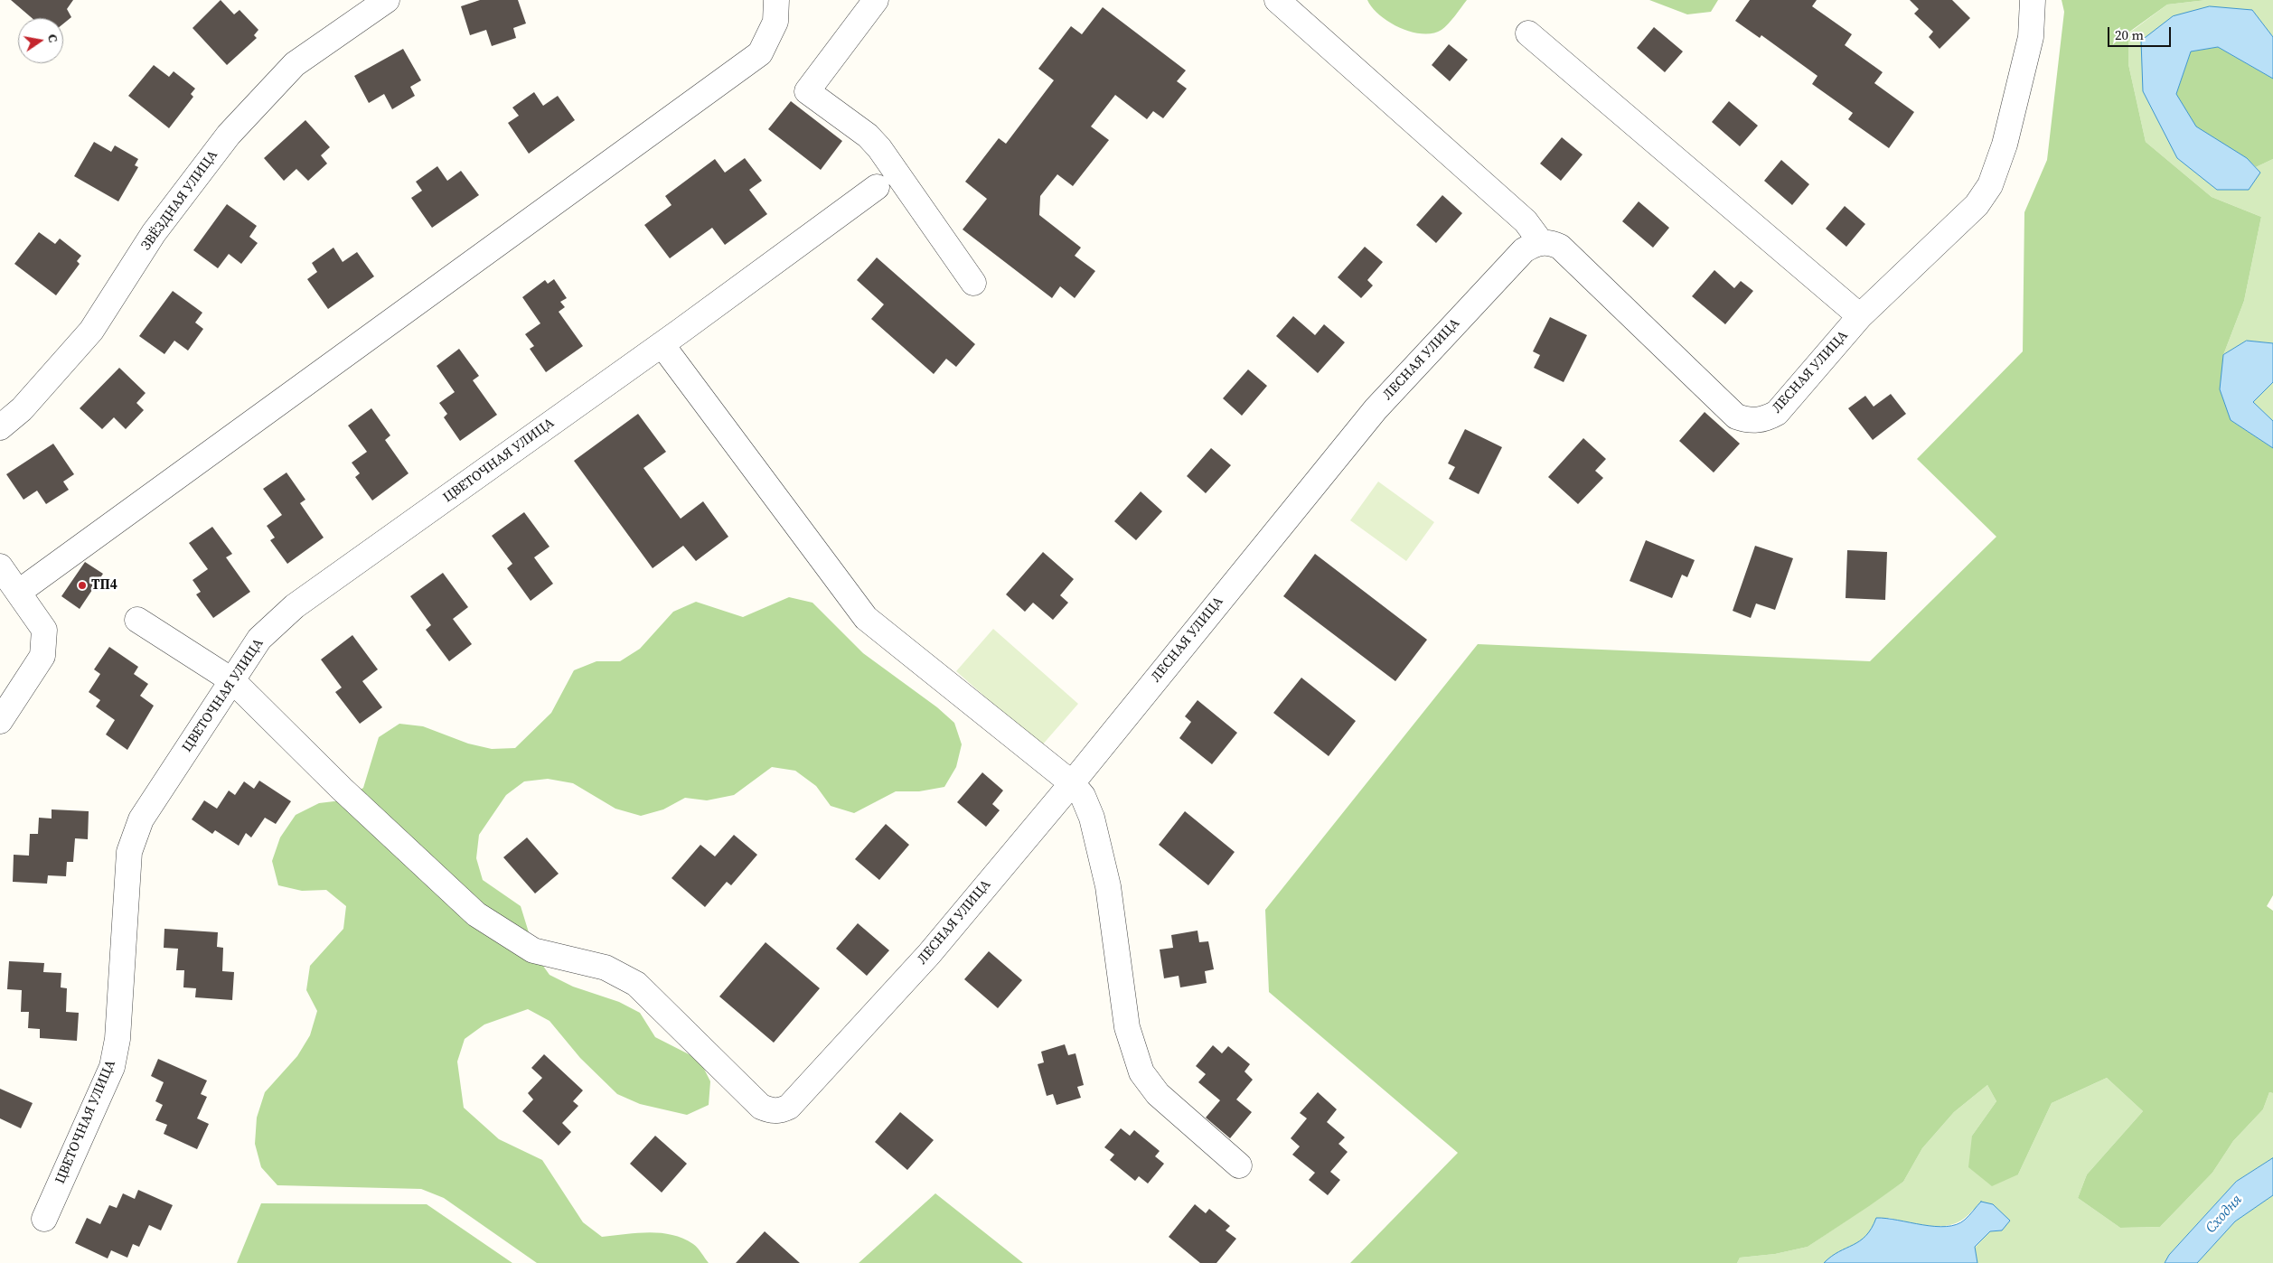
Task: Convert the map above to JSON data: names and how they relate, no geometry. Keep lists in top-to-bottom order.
{
  "streets": {
    "street": ["ЗВЁЗДНАЯ УЛИЦА", "ЛЕСНАЯ УЛИЦА", "ЦВЕТОЧНАЯ УЛИЦА"]
  },
  "crossings": [
    ["ЛЕСНАЯ УЛИЦА", "ЦВЕТОЧНАЯ УЛИЦА"]
  ],
  "water": ["Сходня"],
  "places": ["ТП4"],
  "scale_bar": "20 m",
  "north": "right"
}
